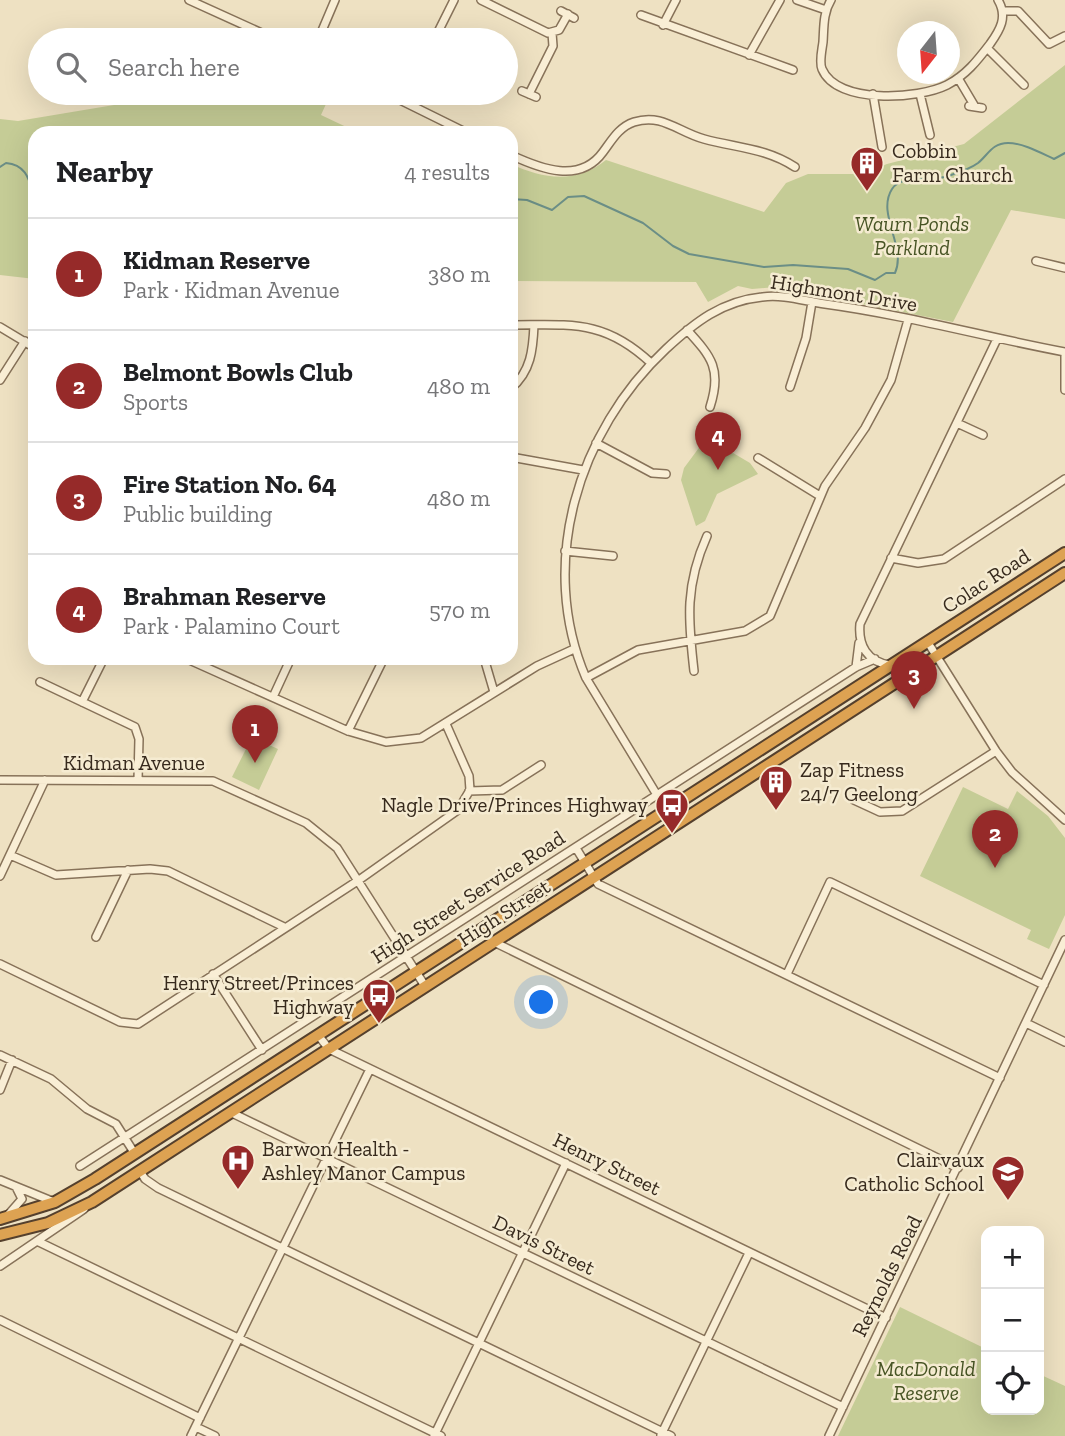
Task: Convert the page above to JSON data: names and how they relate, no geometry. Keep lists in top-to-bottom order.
{
  "streets": {
    "highway": ["Colac Road", "High Street"],
    "street": [
      "Highmont Drive",
      "Kidman Avenue",
      "High Street Service Road",
      "Henry Street",
      "Davis Street",
      "Reynolds Road"
    ]
  },
  "crossings": [
    ["Highmont Drive", "High Street Service Road"],
    ["Colac Road", "High Street"],
    ["Kidman Avenue", "High Street Service Road"],
    ["Kidman Avenue", "High Street"],
    ["High Street", "Henry Street"],
    ["High Street", "Davis Street"],
    ["Henry Street", "Reynolds Road"],
    ["Davis Street", "Reynolds Road"]
  ],
  "parks": ["Waurn Ponds Parkland", "MacDonald Reserve"],
  "places": {
    "building": ["Cobbin Farm Church", "Zap Fitness 24/7 Geelong"],
    "bus stop": ["Nagle Drive/Princes Highway", "Henry Street/Princes Highway"],
    "hospital": ["Barwon Health - Ashley Manor Campus"],
    "school or university": ["Clairvaux Catholic School"]
  },
  "north": "bottom",
  "page": {
    "search": "Search here",
    "heading": ["Nearby", "4 results"],
    "list": [
      {
        "mark": "1",
        "name": "Kidman Reserve",
        "note": "Park · Kidman Avenue",
        "value": "380 m"
      },
      {
        "mark": "2",
        "name": "Belmont Bowls Club",
        "note": "Sports",
        "value": "480 m"
      },
      {
        "mark": "3",
        "name": "Fire Station No. 64",
        "note": "Public building",
        "value": "480 m"
      },
      {
        "mark": "4",
        "name": "Brahman Reserve",
        "note": "Park · Palamino Court",
        "value": "570 m"
      }
    ],
    "pins": [
      "4",
      "3",
      "1",
      "2"
    ],
    "map_buttons": ["+", "−"]
  }
}
